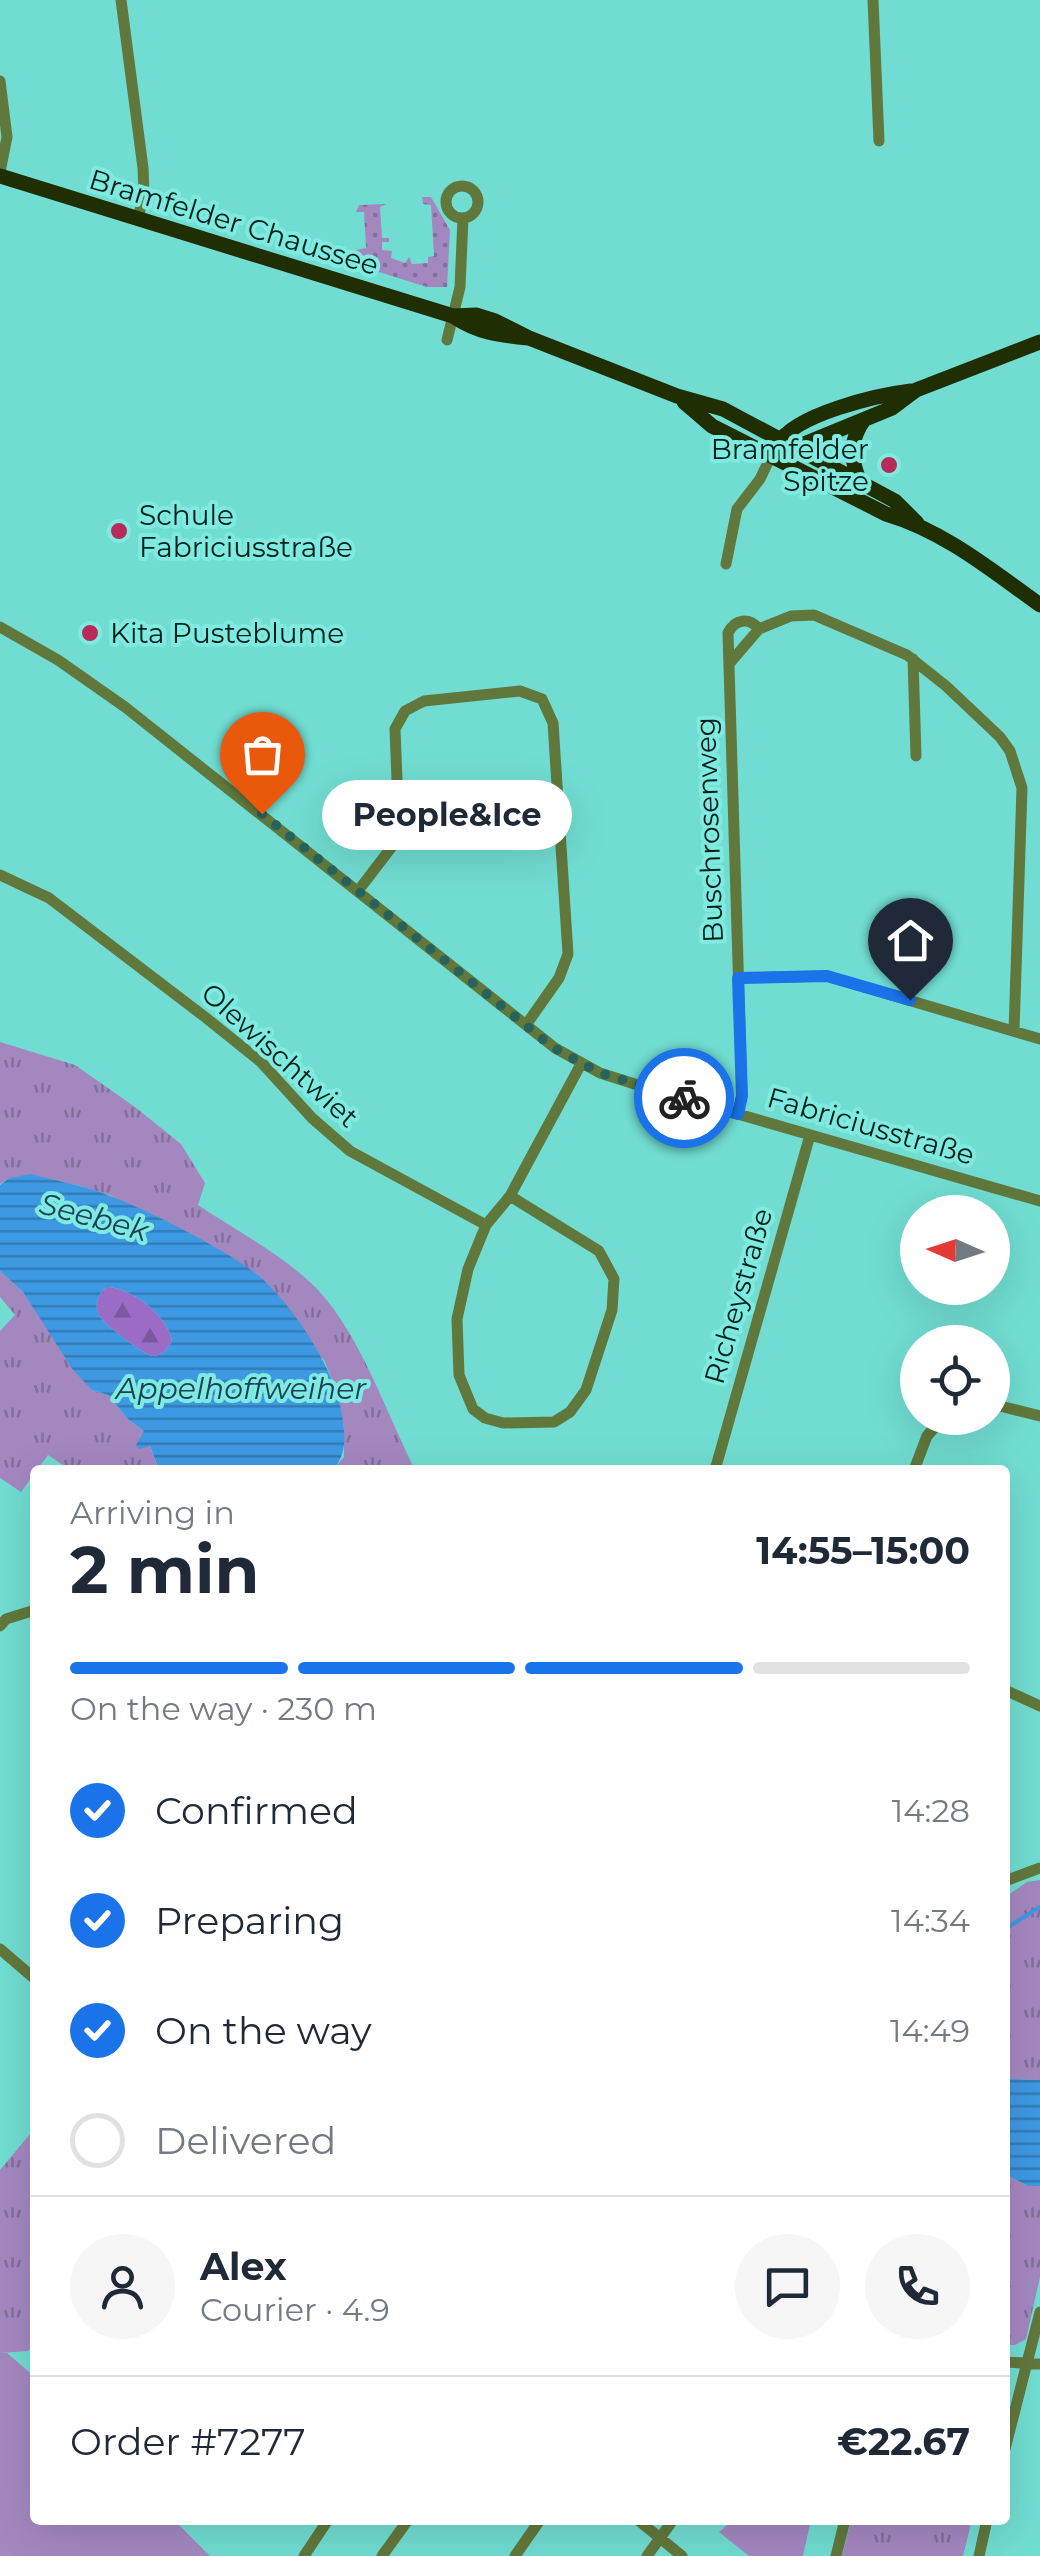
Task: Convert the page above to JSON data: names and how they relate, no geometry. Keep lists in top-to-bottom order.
{
  "streets": {
    "main road": ["Bramfelder Chaussee"],
    "street": [
      "Buschrosenweg",
      "Olewischtwiet",
      "Fabriciusstraße",
      "Richeystraße"
    ]
  },
  "crossings": [
    ["Buschrosenweg", "Fabriciusstraße"],
    ["Fabriciusstraße", "Richeystraße"]
  ],
  "water": ["Seebek", "Appelhoffweiher"],
  "places": [
    "Bramfelder Spitze",
    "Schule Fabriciusstraße",
    "Kita Pusteblume",
    "People&Ice"
  ],
  "north": "left",
  "page": {
    "bubble": "People&Ice",
    "heading": ["2 min", "Arriving in", "14:55–15:00"],
    "panel": [
      "Alex",
      "Courier · 4.9",
      "Order #7277",
      "€22.67"
    ],
    "bar": "On the way · 230 m",
    "list": [
      ["Confirmed", "14:28"],
      ["Preparing", "14:34"],
      ["On the way", "14:49"],
      "Delivered"
    ]
  }
}
